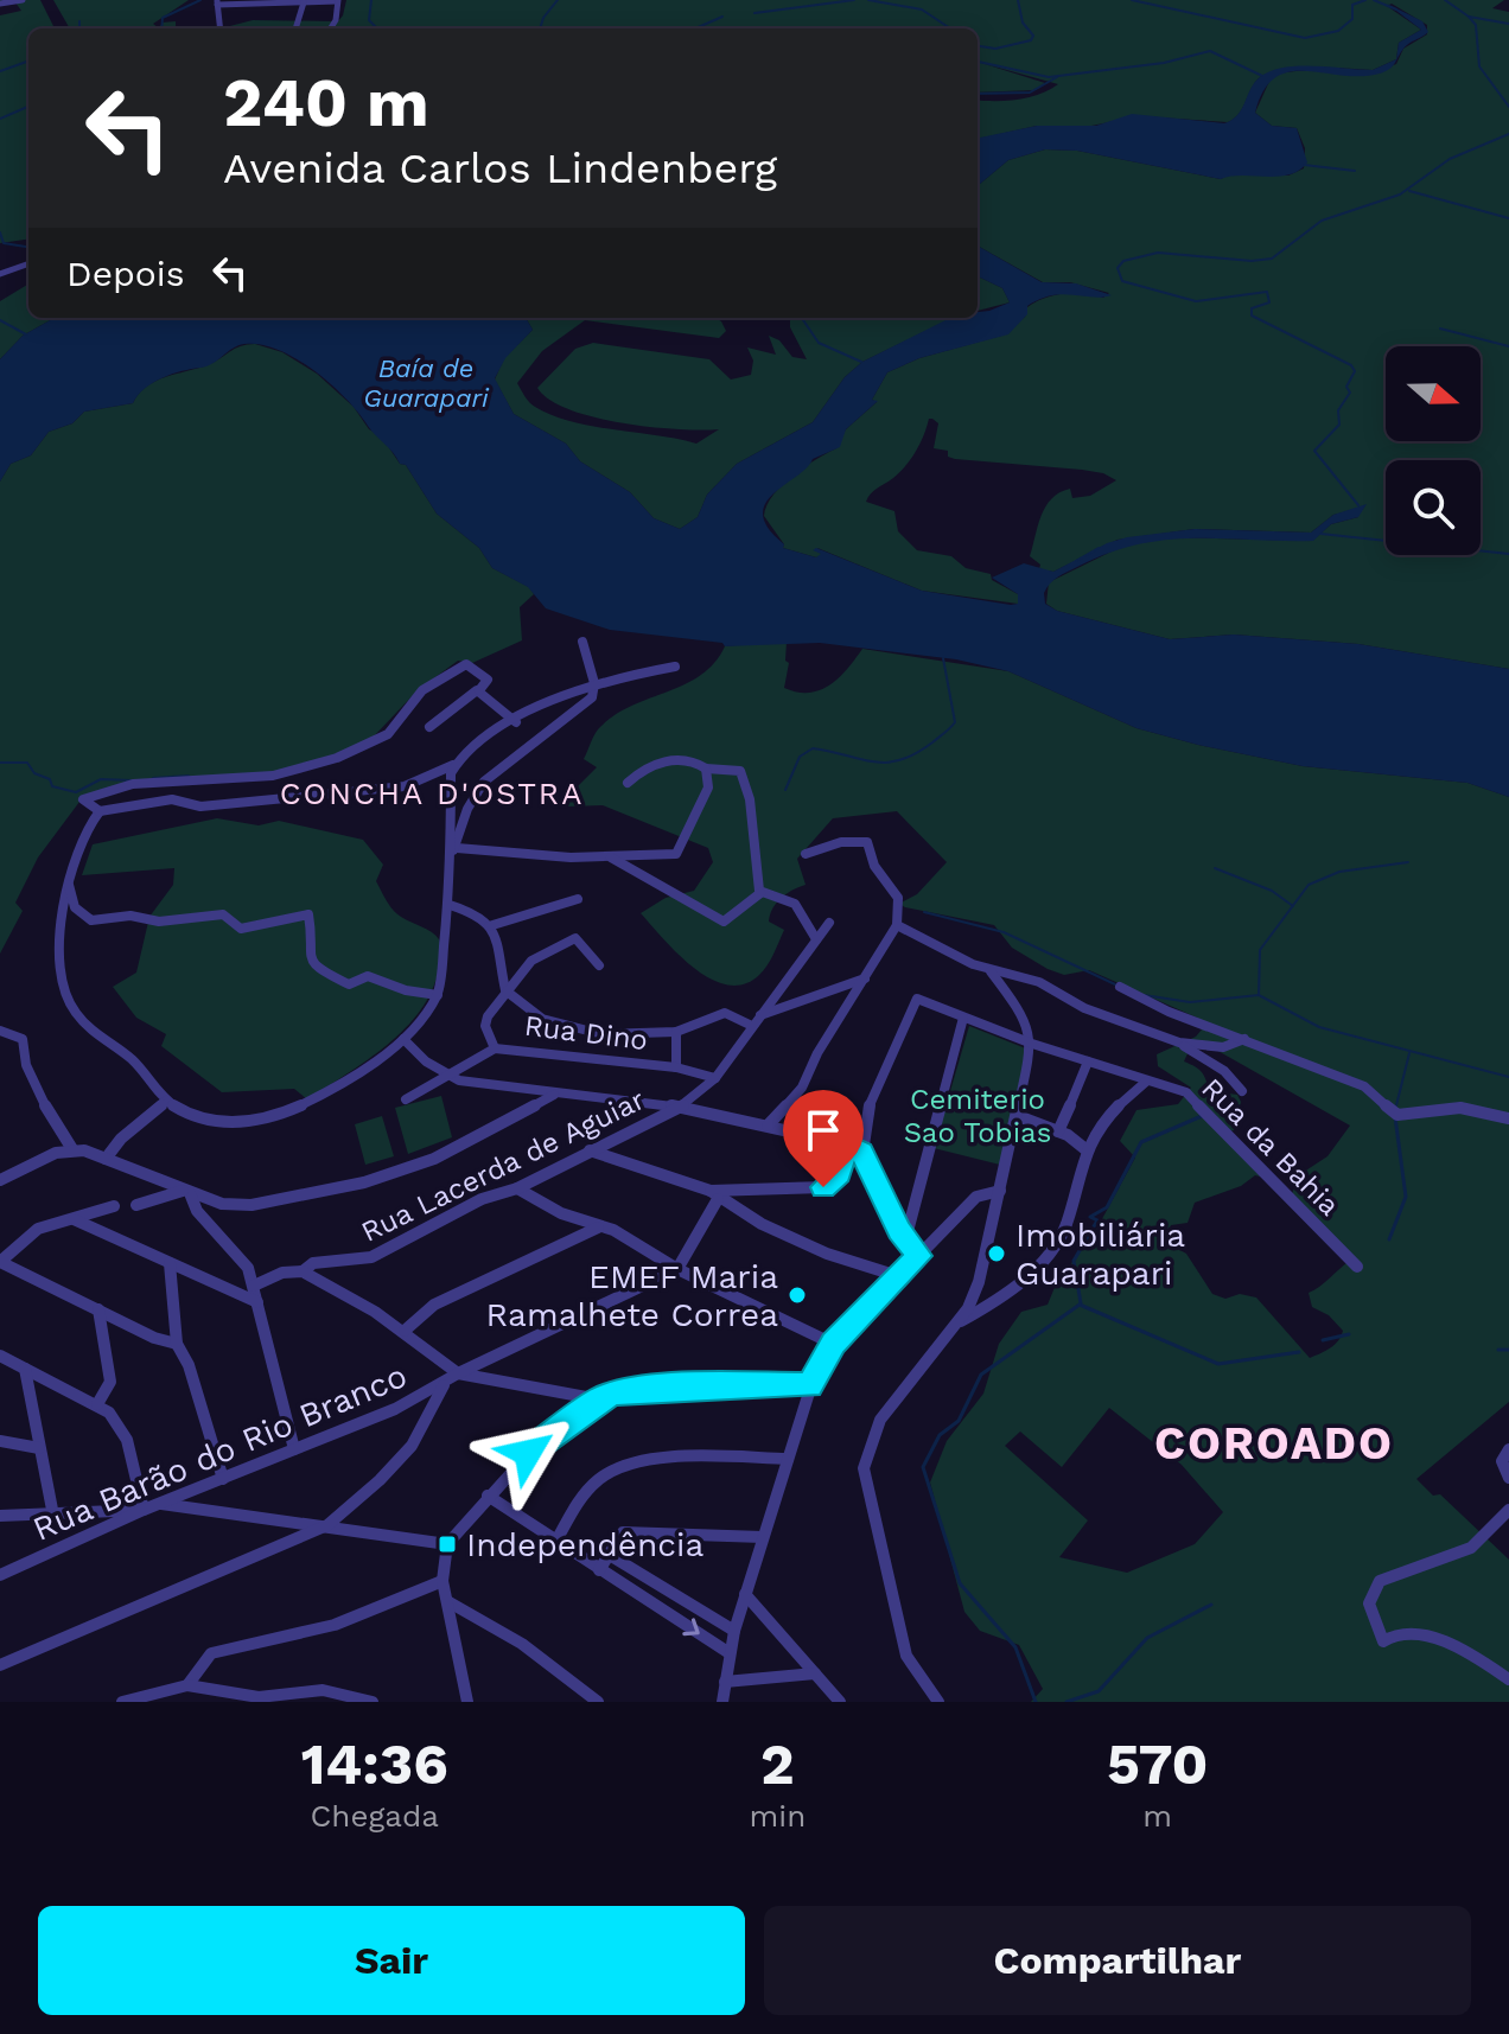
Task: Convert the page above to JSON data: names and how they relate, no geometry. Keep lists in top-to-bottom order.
{
  "streets": {
    "street": [
      "Rua Dino",
      "Rua da Bahia",
      "Rua Lacerda de Aguiar",
      "Rua Barão do Rio Branco"
    ]
  },
  "crossings": [
    ["Rua Dino", "Rua Lacerda de Aguiar"]
  ],
  "districts": ["CONCHA D'OSTRA", "COROADO"],
  "water": ["Baía de Guarapari"],
  "parks": ["Cemiterio Sao Tobias"],
  "places": {
    "other": ["Imobiliária Guarapari", "EMEF Maria Ramalhete Correa"],
    "transit": ["Independência"]
  },
  "north": "right",
  "page": {
    "turn": ["240 m", "Avenida Carlos Lindenberg"],
    "then": "Depois",
    "eta": [
      "14:36",
      "Chegada",
      "2",
      "min",
      "570",
      "m"
    ],
    "buttons": ["Sair", "Compartilhar"]
  }
}
